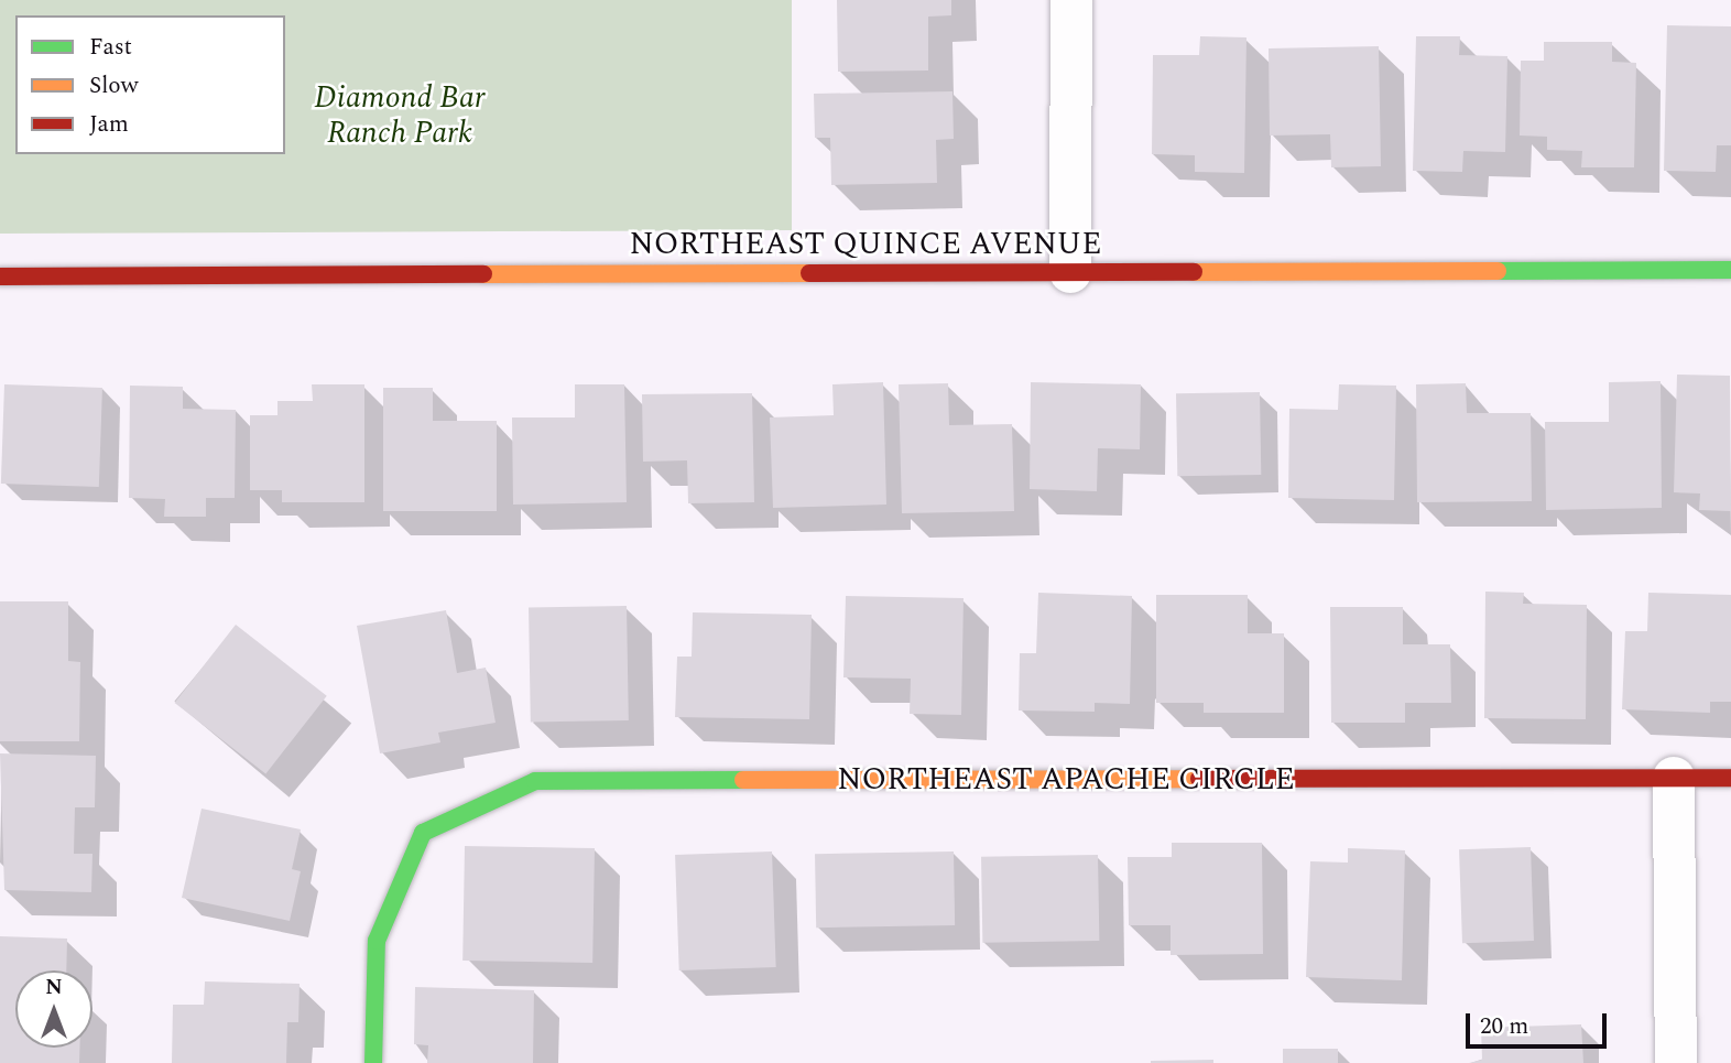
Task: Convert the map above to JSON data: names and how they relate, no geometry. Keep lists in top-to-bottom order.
{
  "streets": {
    "street": ["NORTHEAST QUINCE AVENUE", "NORTHEAST APACHE CIRCLE"]
  },
  "parks": ["Diamond Bar Ranch Park"],
  "legend": ["Fast", "Slow", "Jam"],
  "scale_bar": "20 m",
  "north": "top"
}
